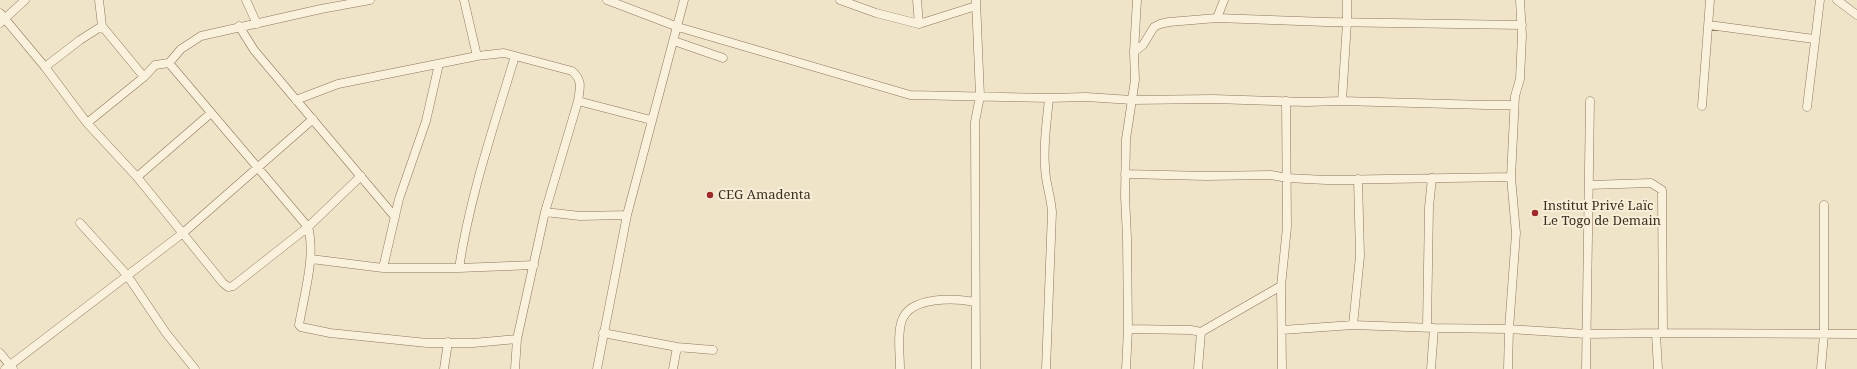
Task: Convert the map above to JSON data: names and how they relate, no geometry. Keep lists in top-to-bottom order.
{
  "places": ["CEG Amadenta", "Institut Privé Laïc Le Togo de Demain"]
}
